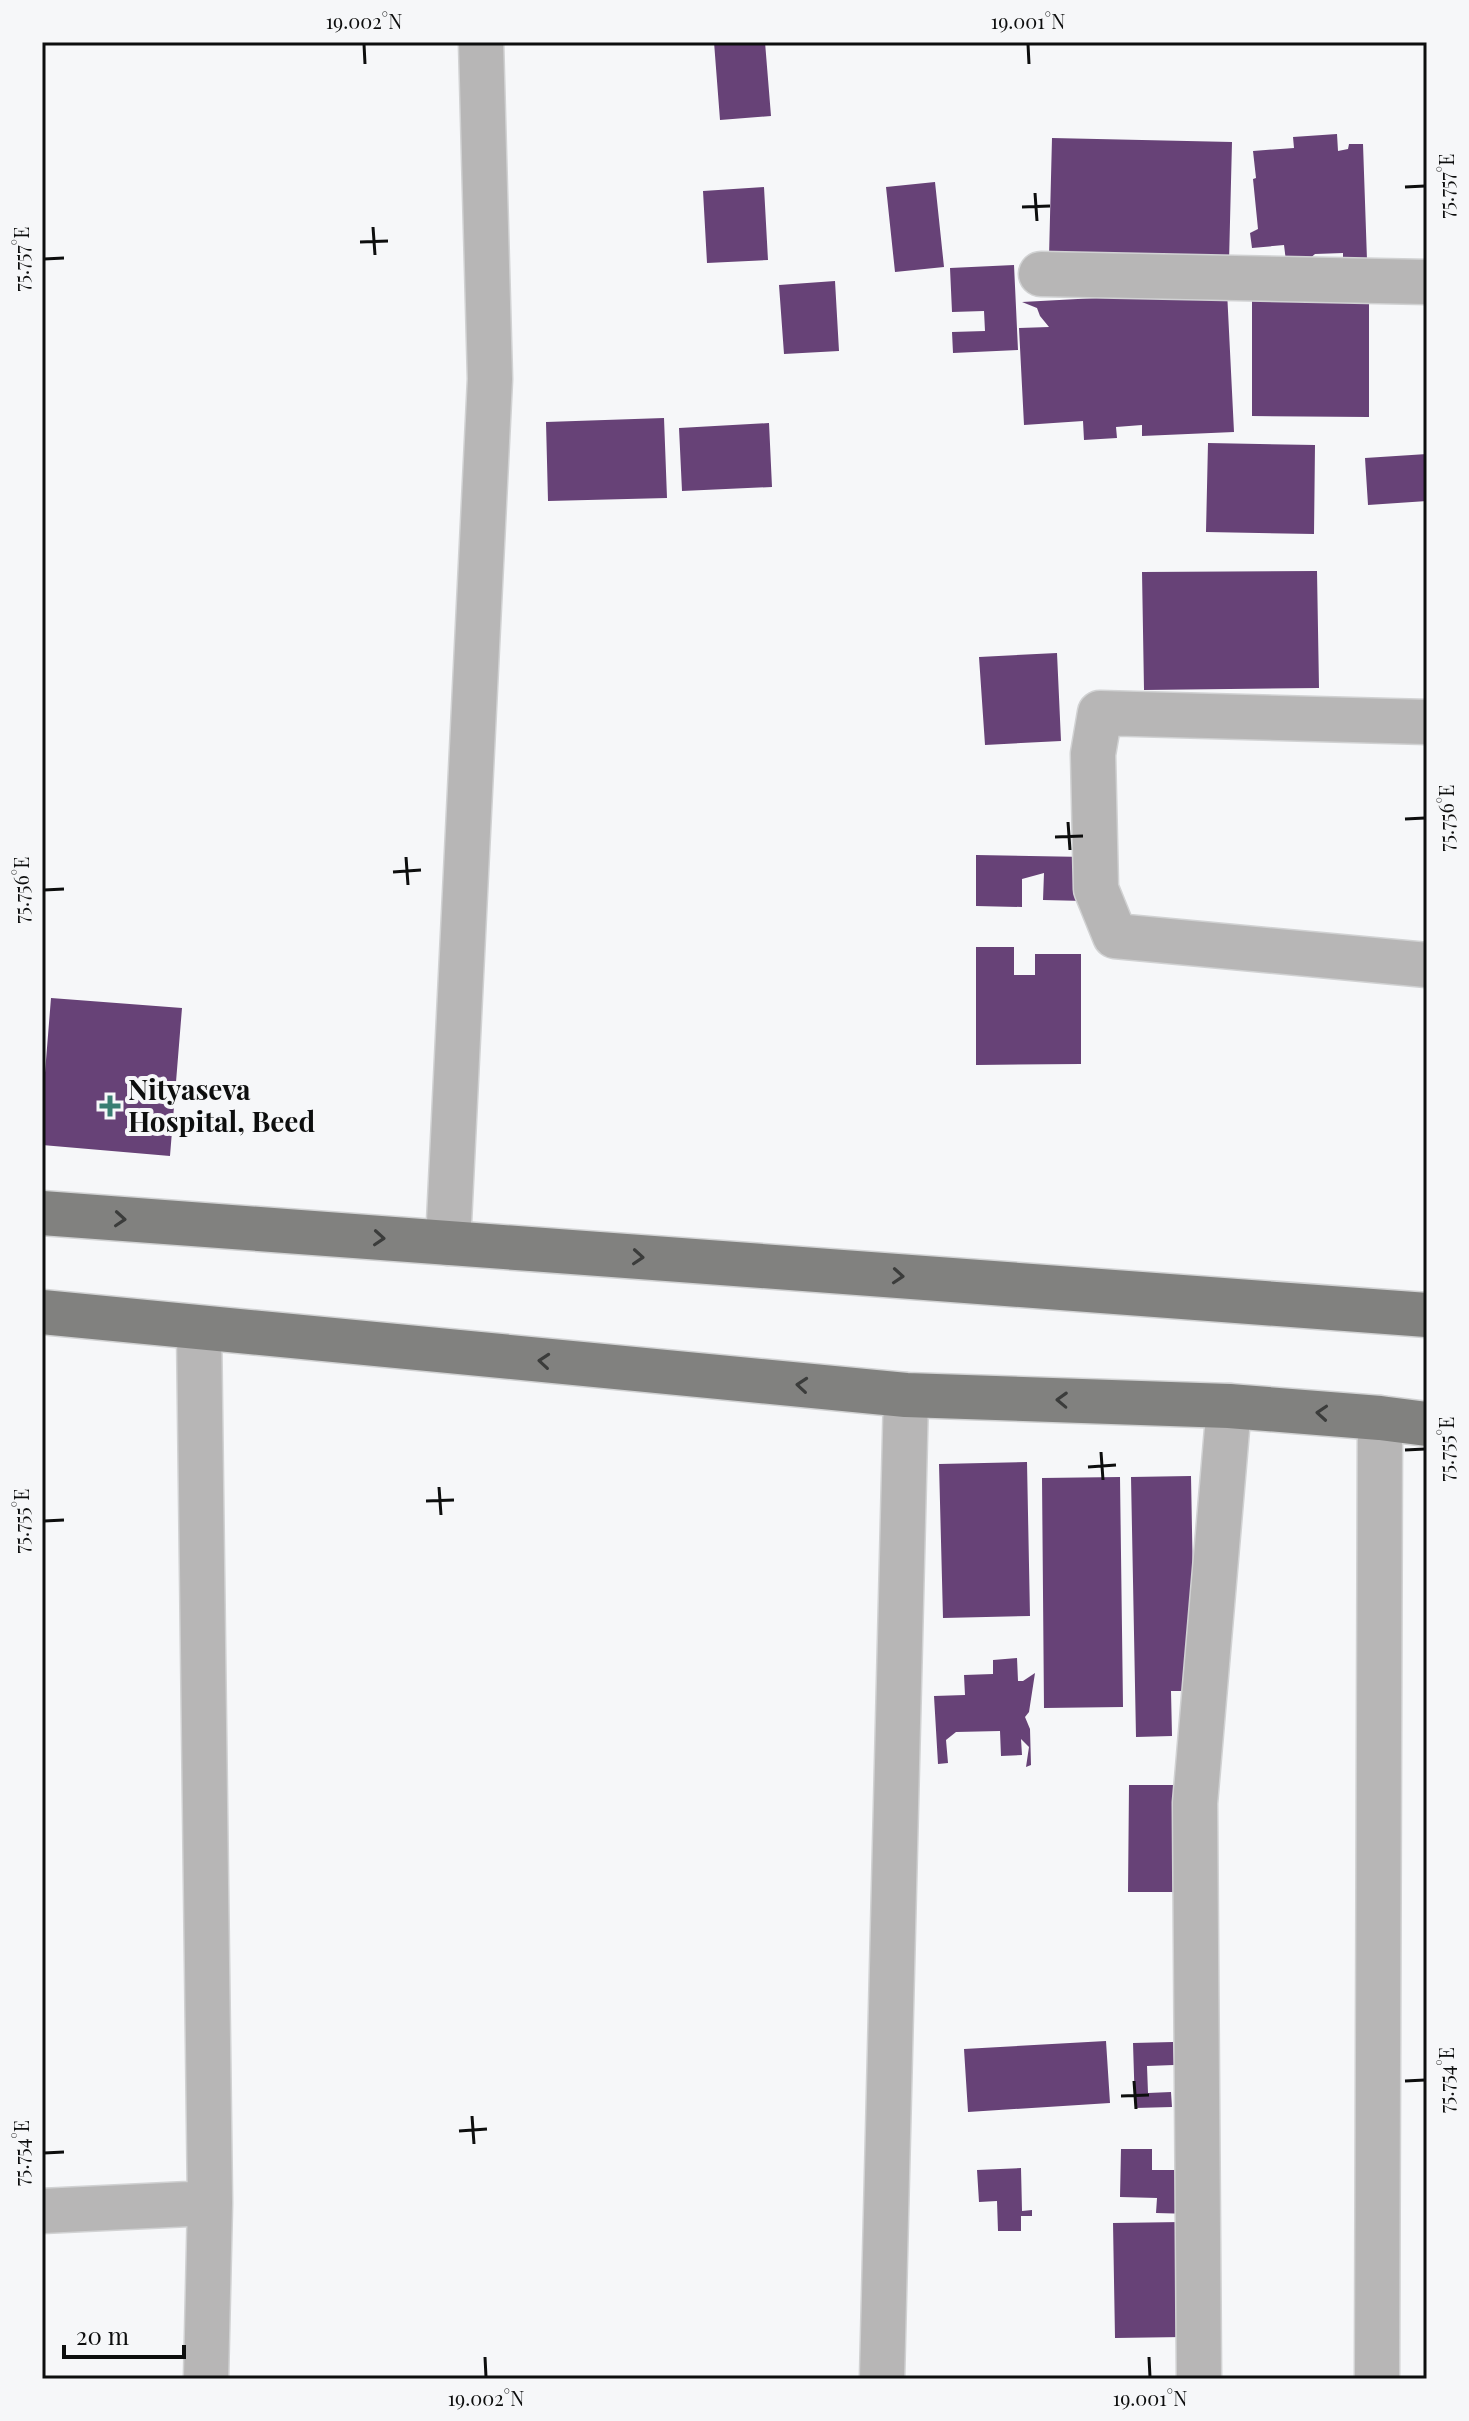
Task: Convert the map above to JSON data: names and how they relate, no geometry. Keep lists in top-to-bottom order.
{
  "places": {
    "health": ["Nityaseva Hospital, Beed"]
  },
  "scale_bar": "20 m",
  "coordinates": [
    "19.002°N",
    "19.001°N",
    "75.757°E",
    "75.756°E",
    "75.755°E",
    "75.754°E"
  ]
}
